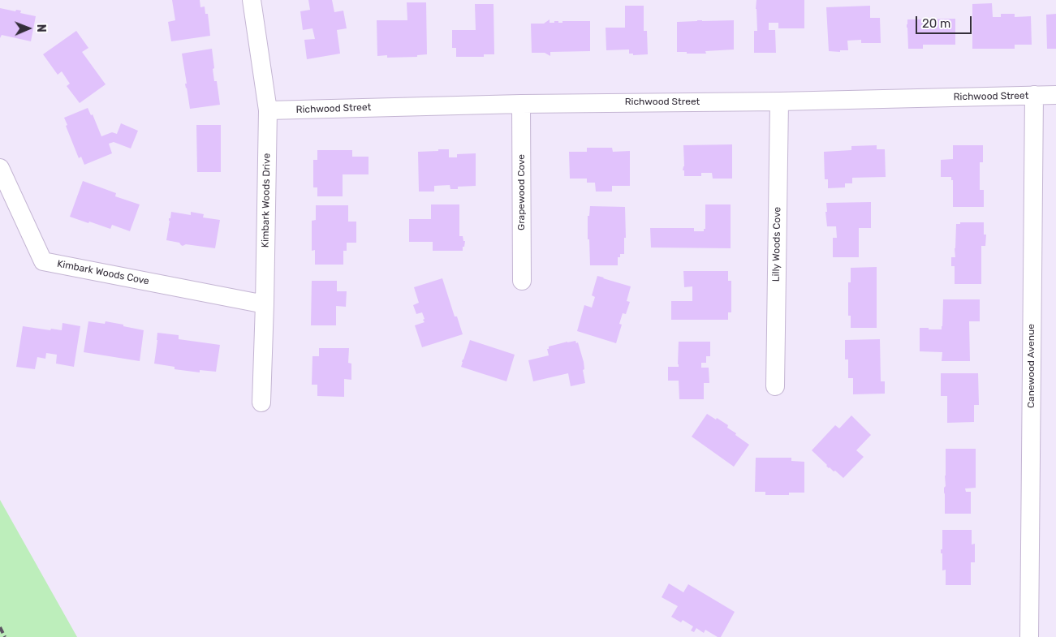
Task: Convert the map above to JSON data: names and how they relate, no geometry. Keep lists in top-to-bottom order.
{
  "streets": {
    "street": [
      "Richwood Street",
      "Grapewood Cove",
      "Kimbark Woods Drive",
      "Lilly Woods Cove",
      "Kimbark Woods Cove",
      "Canewood Avenue"
    ]
  },
  "crossings": [
    ["Richwood Street", "Grapewood Cove"],
    ["Richwood Street", "Kimbark Woods Drive"],
    ["Richwood Street", "Lilly Woods Cove"],
    ["Richwood Street", "Canewood Avenue"],
    ["Kimbark Woods Drive", "Kimbark Woods Cove"]
  ],
  "scale_bar": "20 m",
  "north": "right"
}
